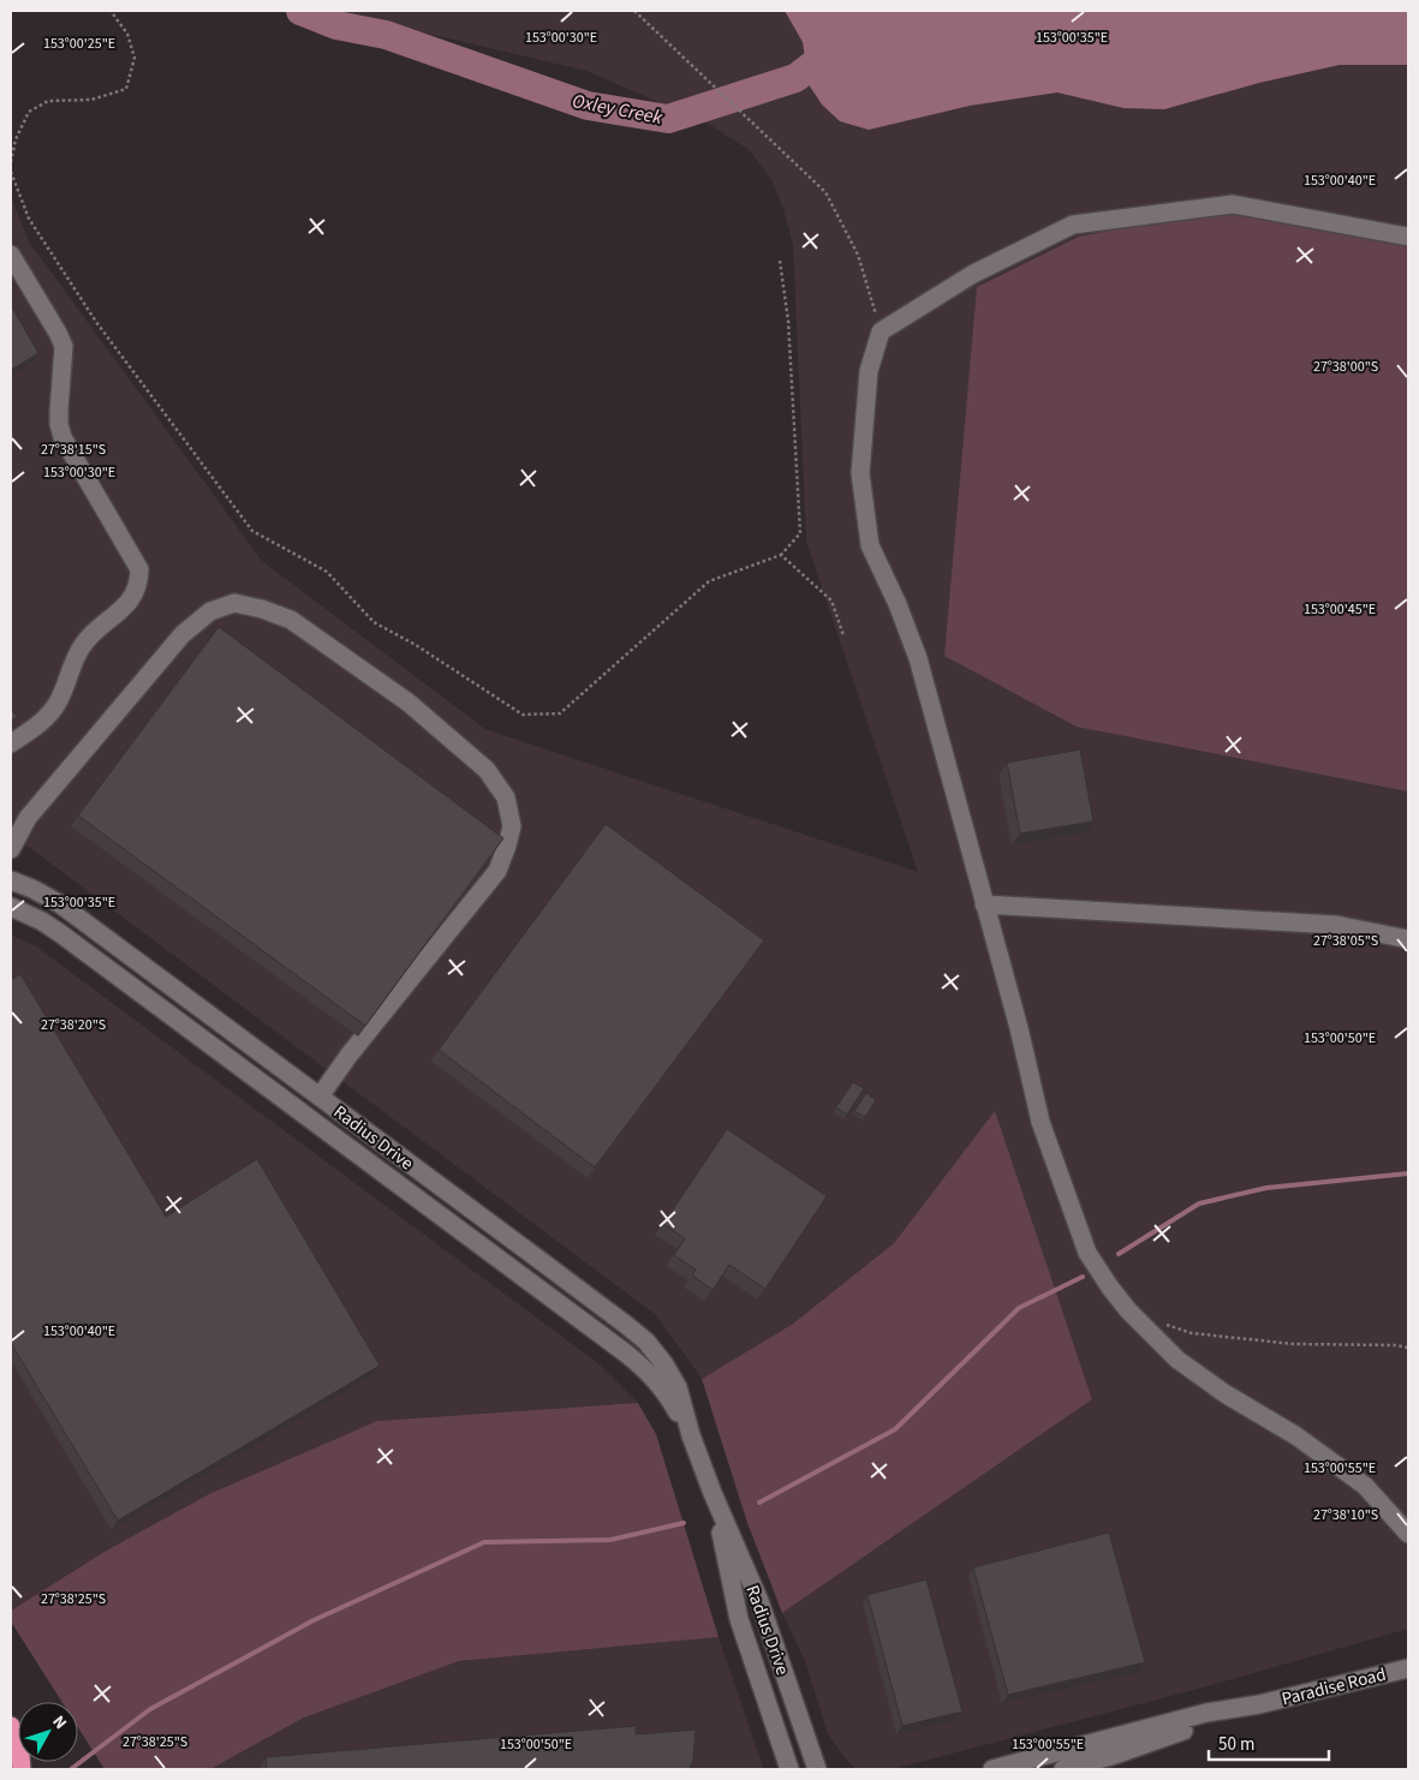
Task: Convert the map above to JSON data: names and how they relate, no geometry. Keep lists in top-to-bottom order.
{
  "streets": {
    "street": ["Radius Drive", "Paradise Road"]
  },
  "water": ["Oxley Creek"],
  "scale_bar": "50 m",
  "north": "top right",
  "coordinates": [
    "153°00'30\"E",
    "153°00'35\"E",
    "153°00'25\"E",
    "153°00'40\"E",
    "27°38'00\"S",
    "27°38'15\"S",
    "153°00'45\"E",
    "27°38'05\"S",
    "27°38'20\"S",
    "153°00'50\"E",
    "153°00'55\"E",
    "27°38'10\"S",
    "27°38'25\"S"
  ]
}
